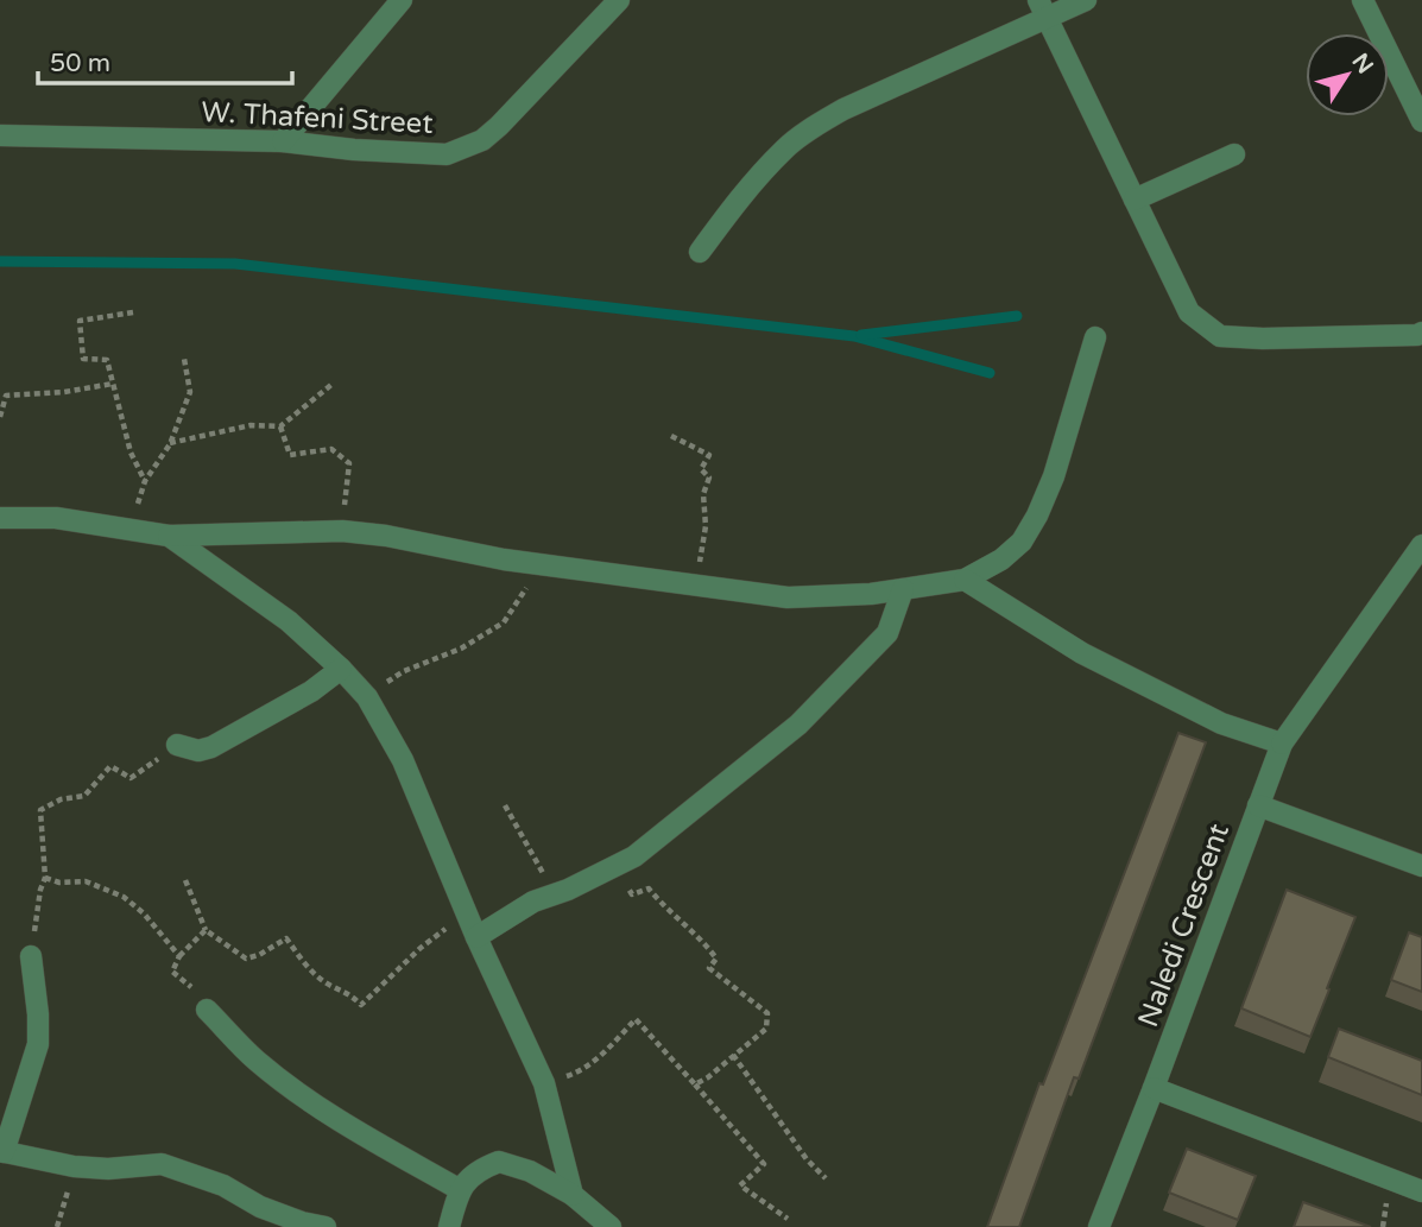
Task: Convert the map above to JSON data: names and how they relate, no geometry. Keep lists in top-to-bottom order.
{
  "streets": {
    "street": ["W. Thafeni Street", "Naledi Crescent"]
  },
  "scale_bar": "50 m",
  "north": "top right"
}
